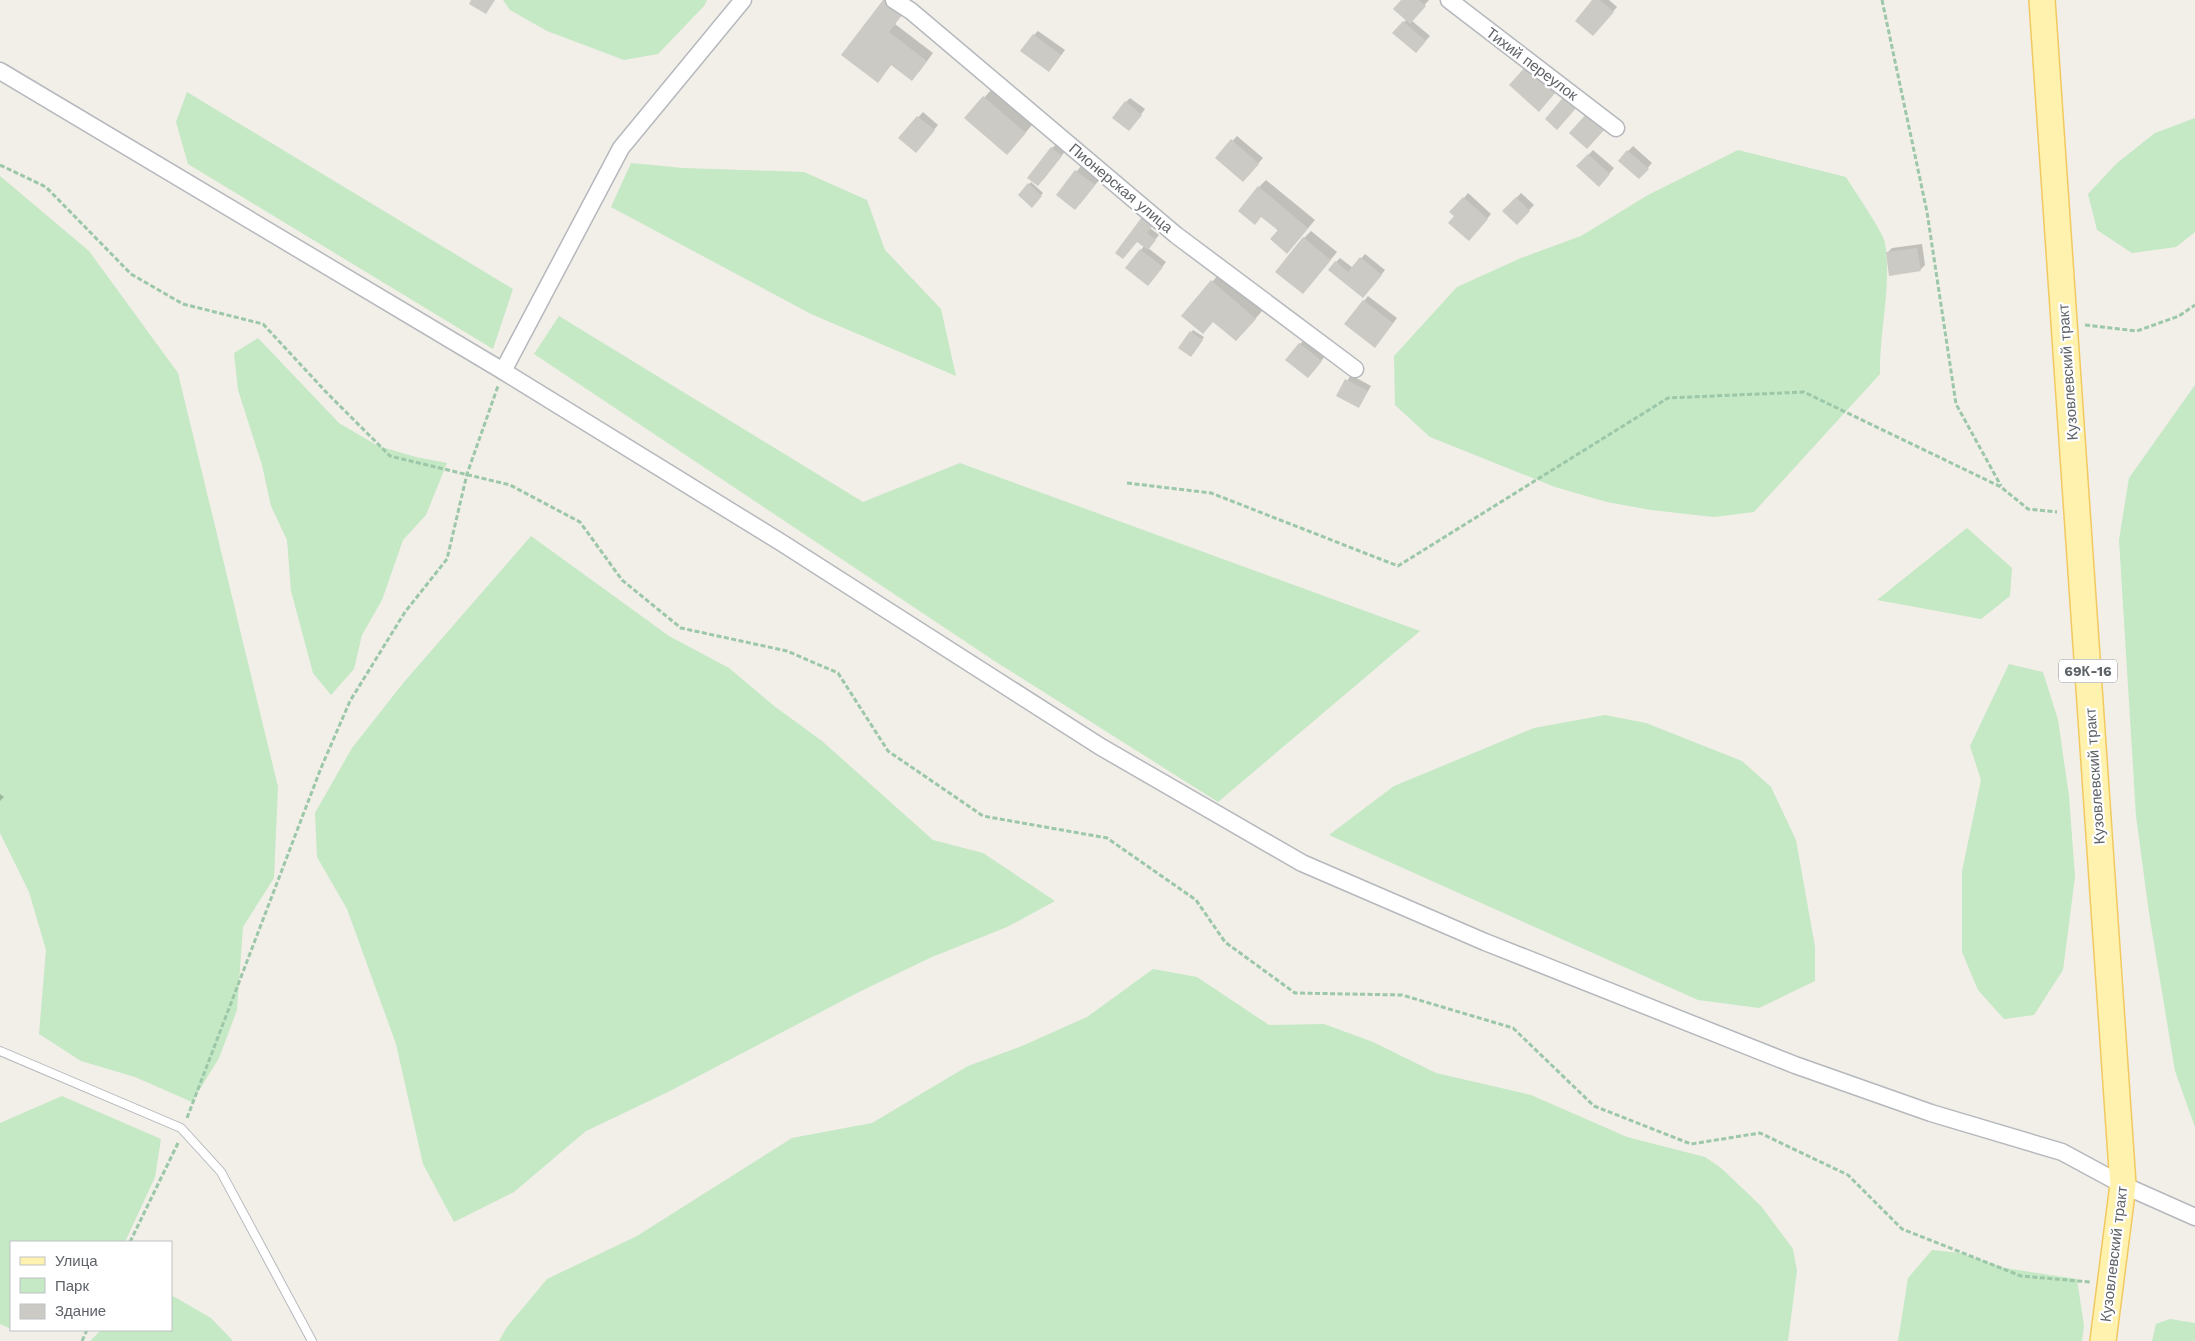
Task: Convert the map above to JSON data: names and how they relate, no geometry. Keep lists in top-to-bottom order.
{
  "streets": {
    "main road": ["Кузовлевский тракт", "69К-16"],
    "street": ["Тихий переулок", "Пионерская улица"]
  },
  "legend": ["Улица", "Парк", "Здание"]
}
